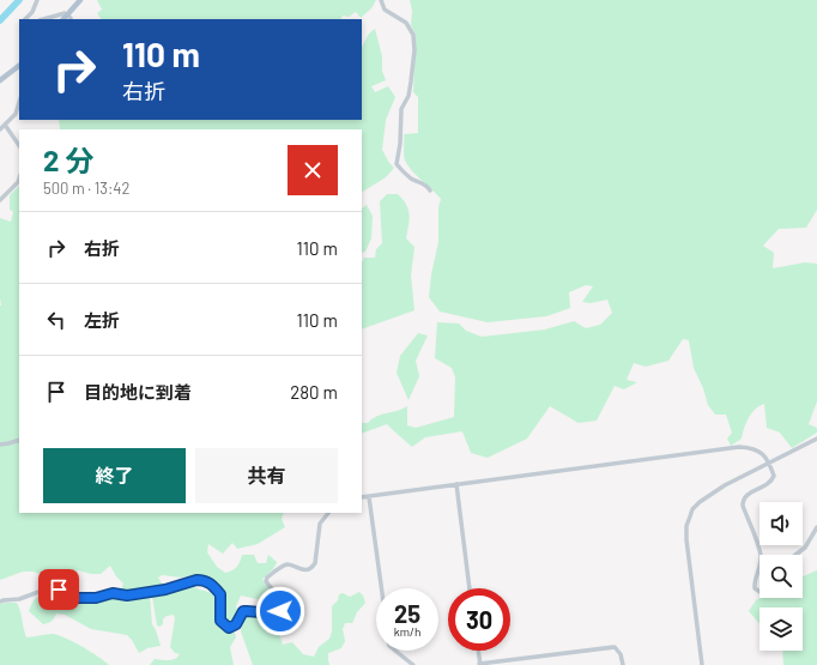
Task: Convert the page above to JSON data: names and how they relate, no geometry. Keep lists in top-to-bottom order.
{
  "page": {
    "turn": ["110 m", "右折"],
    "heading": ["2 分", "500 m · 13:42"],
    "list": [
      {
        "name": "右折",
        "value": "110 m"
      },
      {
        "name": "左折",
        "value": "110 m"
      },
      {
        "name": "目的地に到着",
        "value": "280 m"
      }
    ],
    "buttons": ["終了", "共有"],
    "speed": "25 km/h",
    "limit": "30"
  }
}
